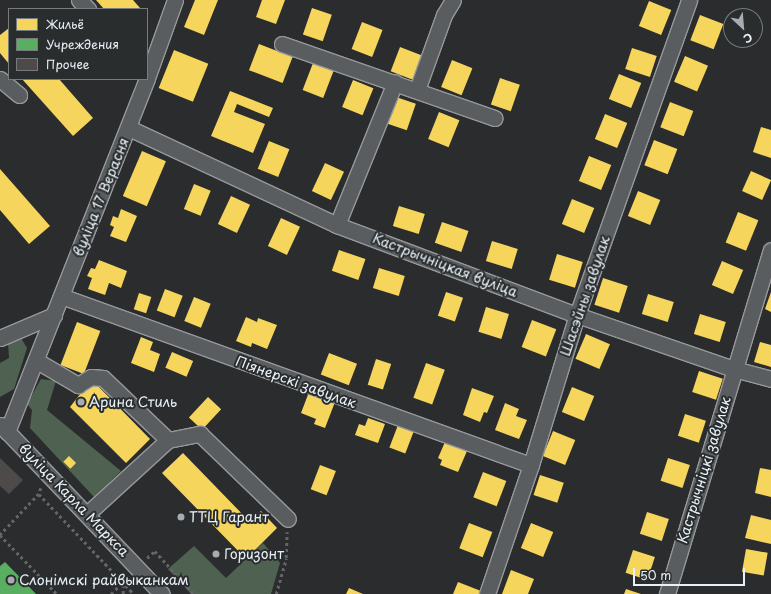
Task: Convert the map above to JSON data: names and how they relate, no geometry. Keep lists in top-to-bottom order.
{
  "streets": {
    "street": [
      "вуліца 17 Верасня",
      "Кастрычніцкая вуліца",
      "Шасэйны завулак",
      "Піянерскі завулак",
      "Кастрычніцкі завулак",
      "вуліца Карла Маркса"
    ]
  },
  "crossings": [
    ["вуліца 17 Верасня", "Кастрычніцкая вуліца"],
    ["вуліца 17 Верасня", "Піянерскі завулак"],
    ["вуліца 17 Верасня", "вуліца Карла Маркса"],
    ["Кастрычніцкая вуліца", "Шасэйны завулак"],
    ["Кастрычніцкая вуліца", "Кастрычніцкі завулак"],
    ["Шасэйны завулак", "Піянерскі завулак"]
  ],
  "places": [
    "Арина Стиль",
    "ТТЦ Гарант",
    "Горизонт",
    "Слонімскі райвыканкам"
  ],
  "legend": ["Жильё", "Учреждения", "Прочее"],
  "scale_bar": "50 m",
  "north": "bottom right"
}
